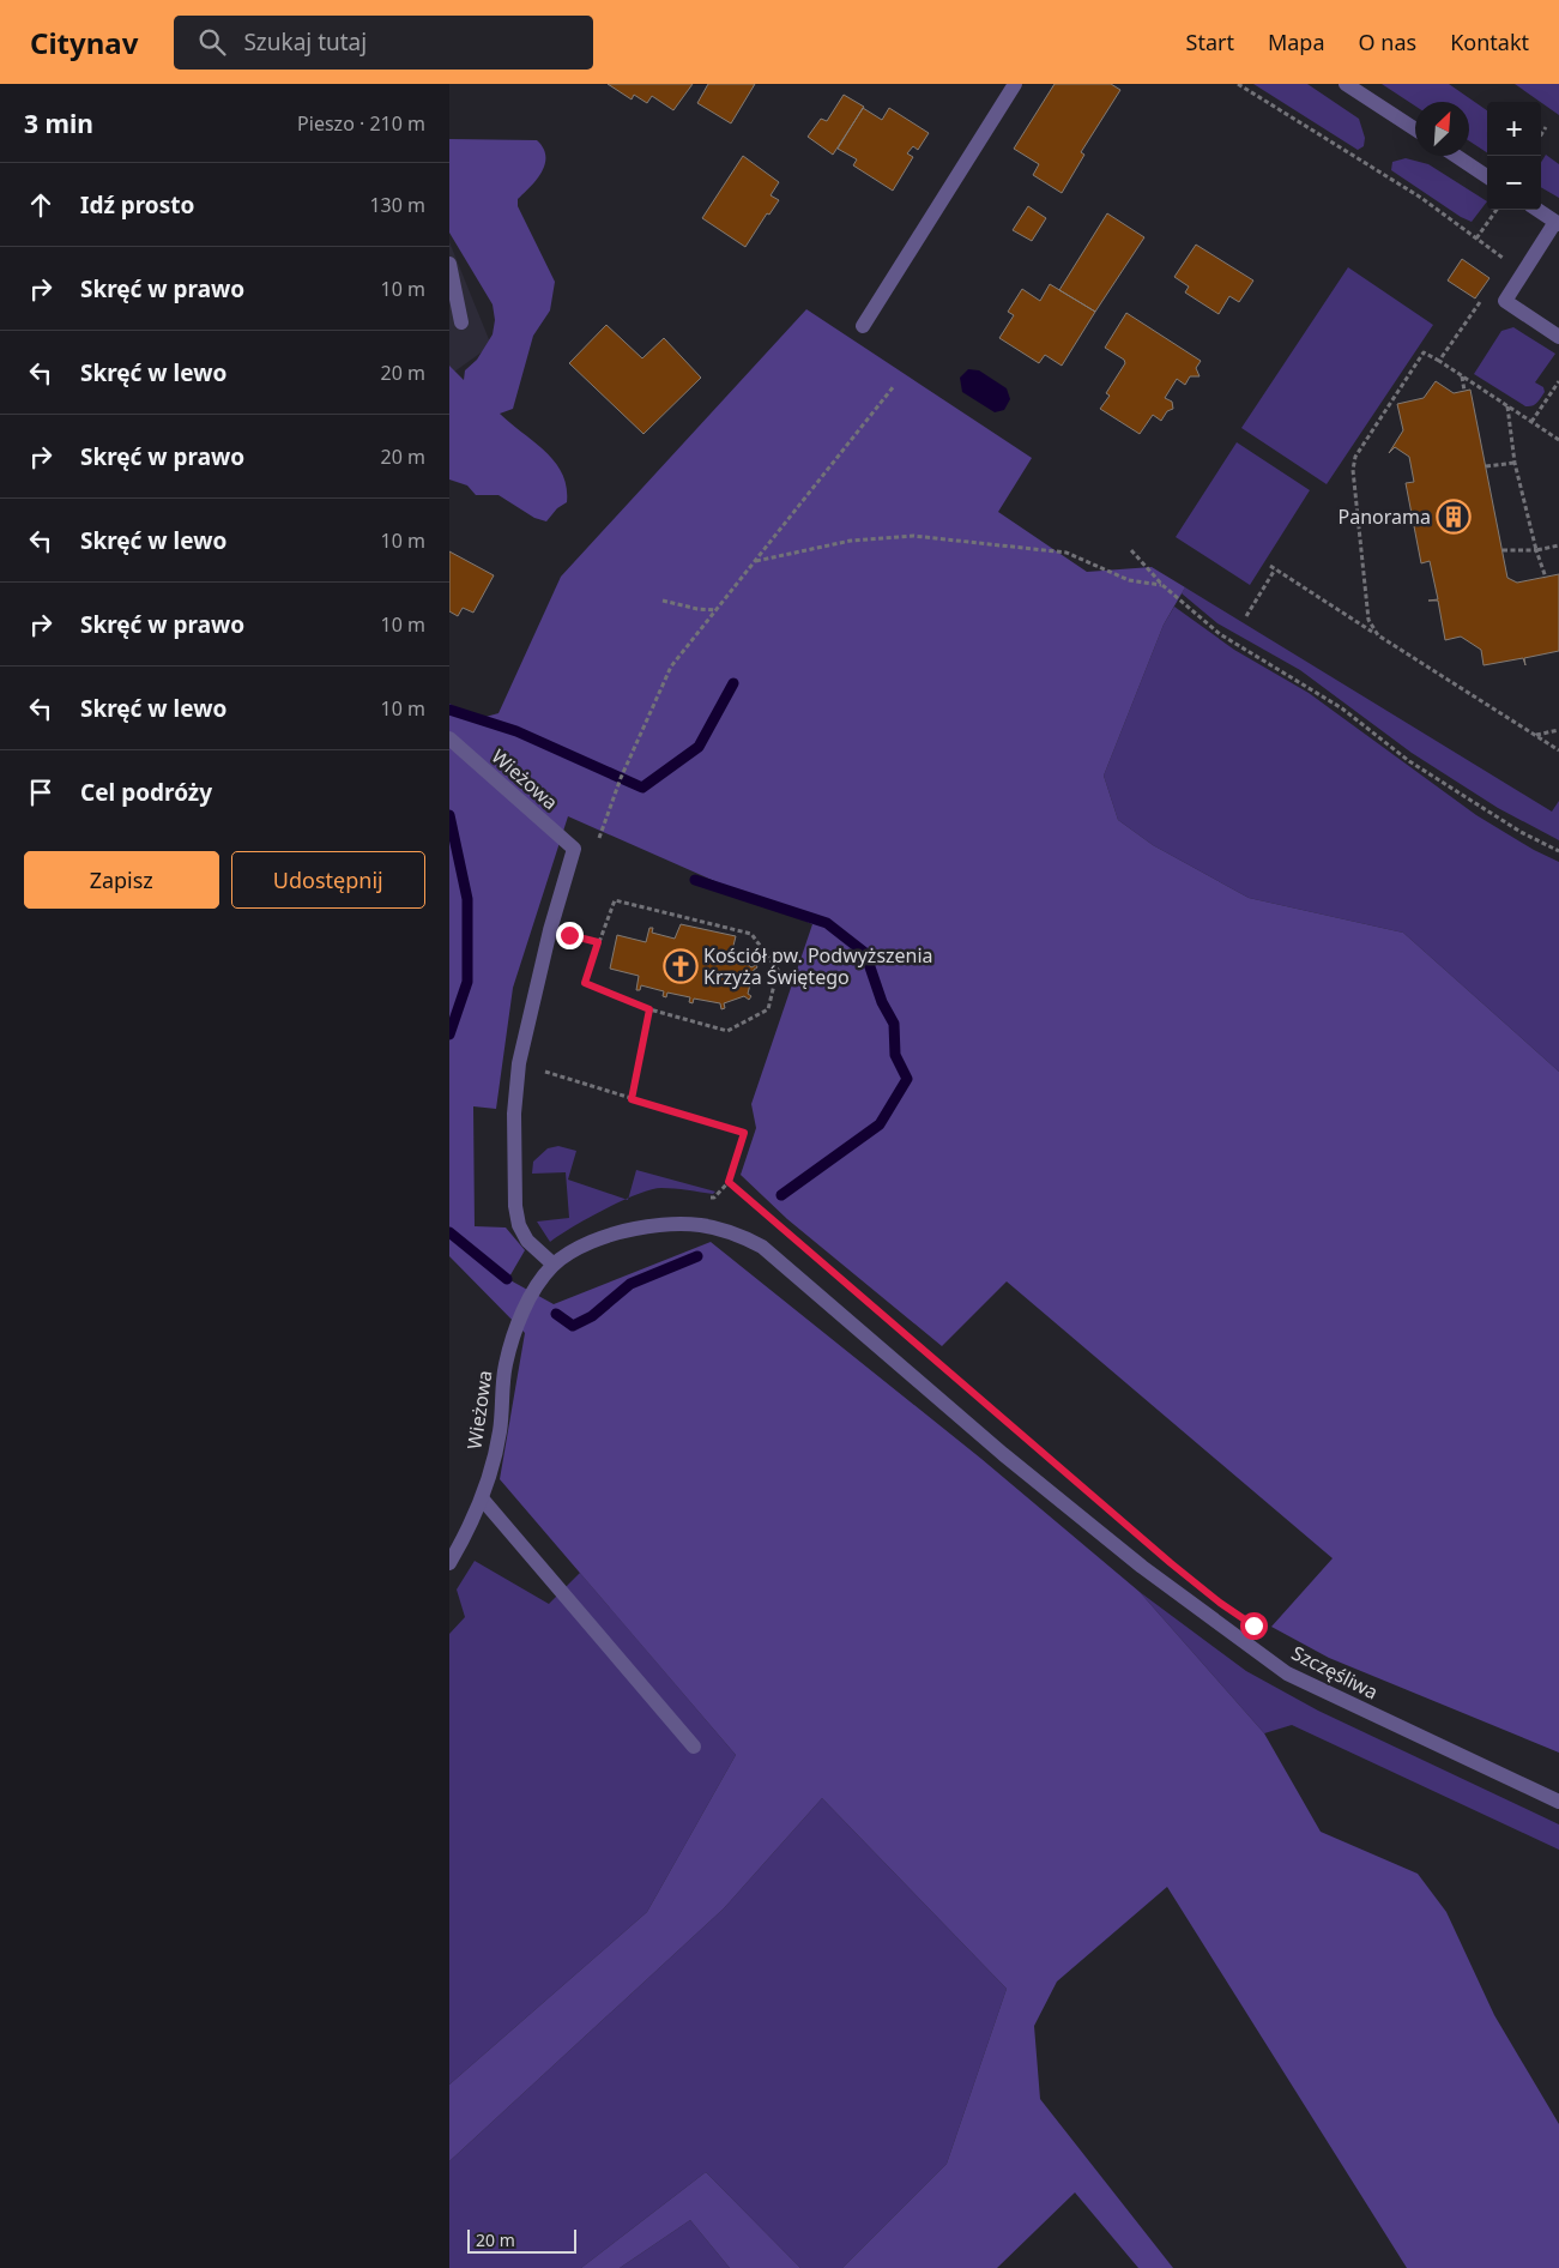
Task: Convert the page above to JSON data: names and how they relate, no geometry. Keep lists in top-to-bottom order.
{
  "streets": {
    "street": ["Wieżowa", "Szczęśliwa"]
  },
  "crossings": [
    ["Wieżowa", "Szczęśliwa"]
  ],
  "places": {
    "building": ["Panorama"],
    "church": ["Kościół pw. Podwyższenia Krzyża Świętego"]
  },
  "scale_bar": "20 m",
  "north": "top right",
  "page": {
    "header": "Citynav",
    "search": "Szukaj tutaj",
    "nav": [
      "Start",
      "Mapa",
      "O nas",
      "Kontakt"
    ],
    "heading": ["3 min", "Pieszo · 210 m"],
    "map_buttons": ["+", "−"],
    "list": [
      ["Idź prosto", "130 m"],
      ["Skręć w prawo", "10 m"],
      ["Skręć w lewo", "20 m"],
      ["Skręć w prawo", "20 m"],
      ["Skręć w lewo", "10 m"],
      ["Skręć w prawo", "10 m"],
      ["Skręć w lewo", "10 m"],
      "Cel podróży"
    ],
    "buttons": ["Zapisz", "Udostępnij"],
    "scale": "20 m"
  }
}
